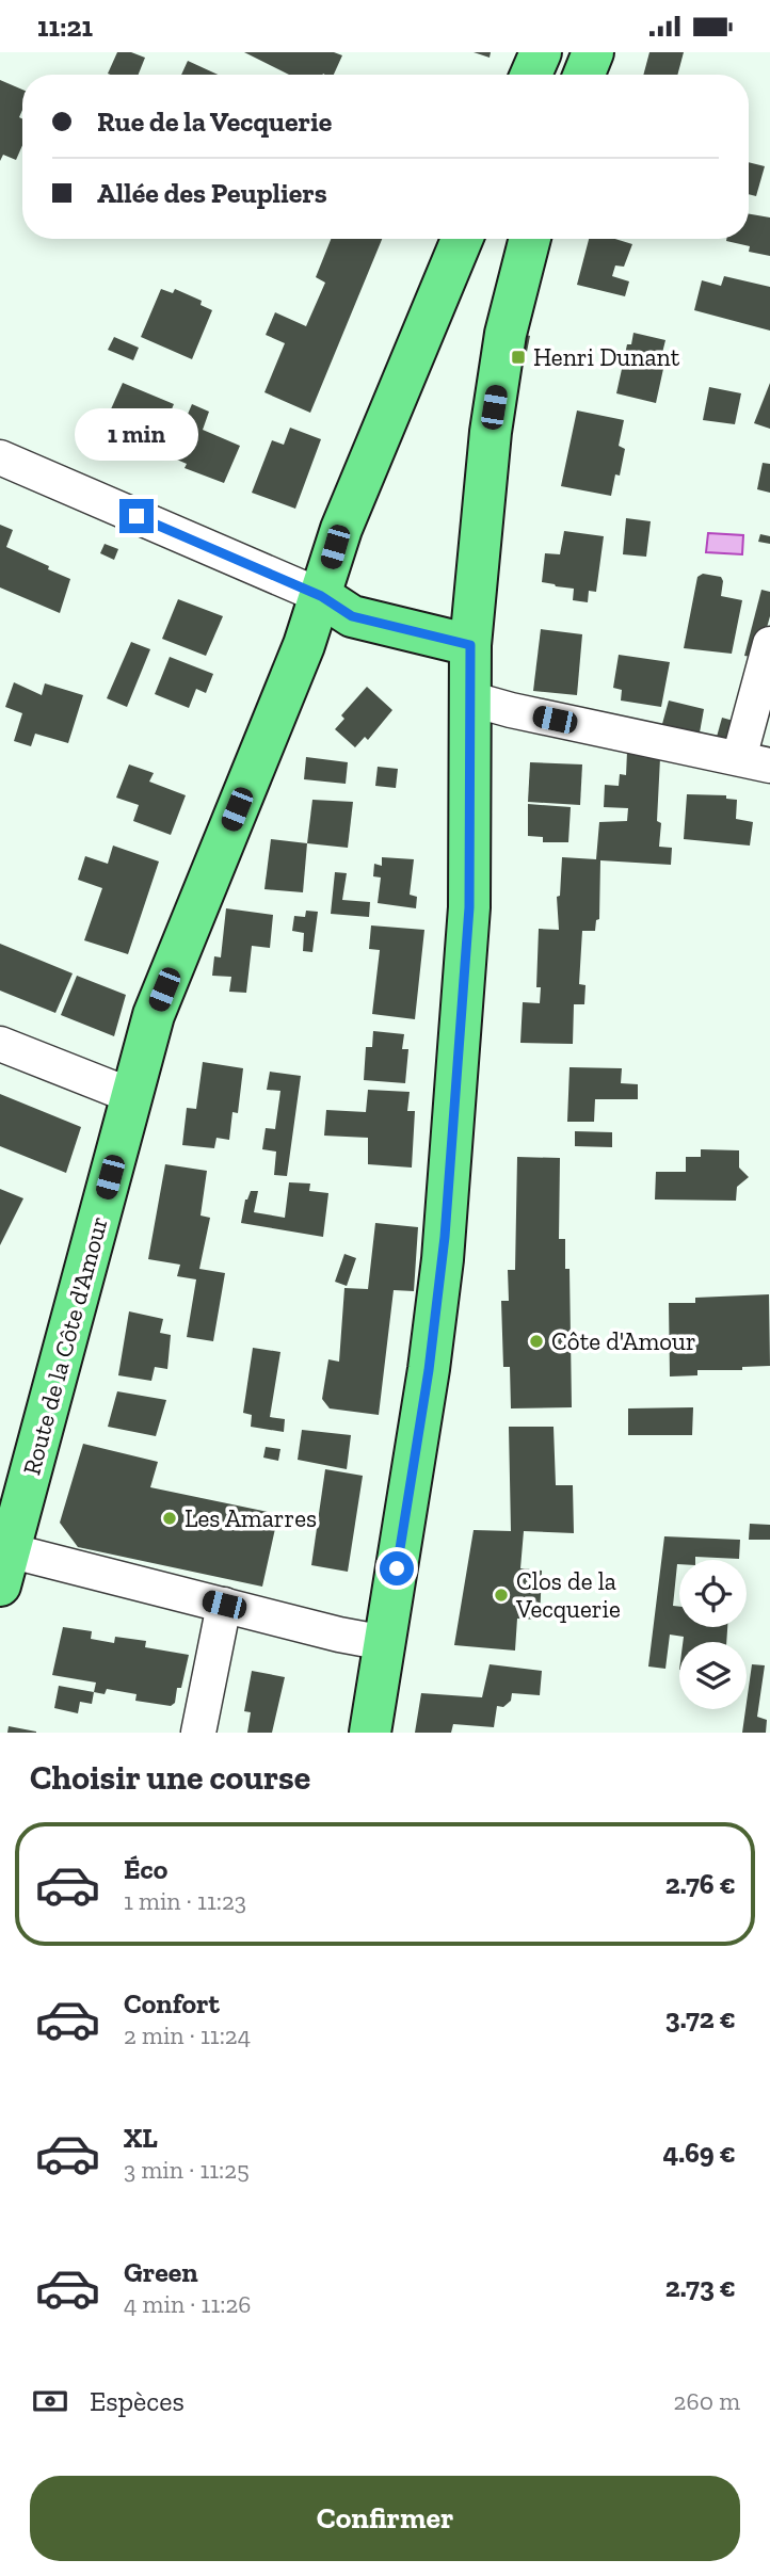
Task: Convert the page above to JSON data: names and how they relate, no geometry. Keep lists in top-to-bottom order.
{
  "streets": {
    "main road": ["Route de la Côte d'Amour"]
  },
  "places": {
    "transit": ["Henri Dunant"],
    "other": ["Côte d'Amour", "Les Amarres", "Clos de la Vecquerie"]
  },
  "page": {
    "status": "11:21",
    "banner": ["Rue de la Vecquerie", "Allée des Peupliers"],
    "bubble": "1 min",
    "heading": "Choisir une course",
    "list": [
      {
        "name": "Éco",
        "note": "1 min · 11:23",
        "value": "2.76 €"
      },
      {
        "name": "Confort",
        "note": "2 min · 11:24",
        "value": "3.72 €"
      },
      {
        "name": "XL",
        "note": "3 min · 11:25",
        "value": "4.69 €"
      },
      {
        "name": "Green",
        "note": "4 min · 11:26",
        "value": "2.73 €"
      }
    ],
    "pay": ["Espèces", "260 m"],
    "buttons": "Confirmer"
  }
}
